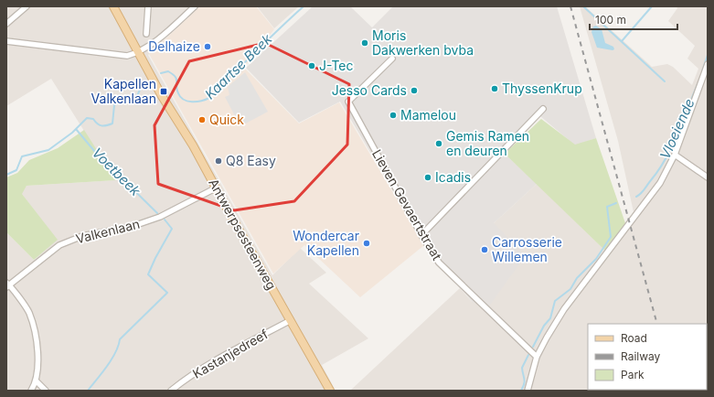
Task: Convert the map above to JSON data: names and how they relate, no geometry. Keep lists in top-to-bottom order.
{
  "streets": {
    "main road": ["Antwerpsesteenweg"],
    "street": ["Lieven Gevaertstraat", "Valkenlaan", "Kastanjedreef"]
  },
  "crossings": [
    ["Valkenlaan", "Antwerpsesteenweg"],
    ["Antwerpsesteenweg", "Kastanjedreef"]
  ],
  "water": ["Kaartse Beek", "Vloeiende", "Voetbeek"],
  "places": {
    "other": [
      "Moris Dakwerken bvba",
      "Delhaize",
      "J-Tec",
      "ThyssenKrup",
      "Jesso Cards",
      "Mamelou",
      "Quick",
      "Gemis Ramen en deuren",
      "Q8 Easy",
      "Icadis",
      "Wondercar Kapellen",
      "Carrosserie Willemen"
    ],
    "transit": ["Kapellen Valkenlaan"]
  },
  "legend": ["Road", "Railway", "Park"],
  "scale_bar": "100 m"
}
